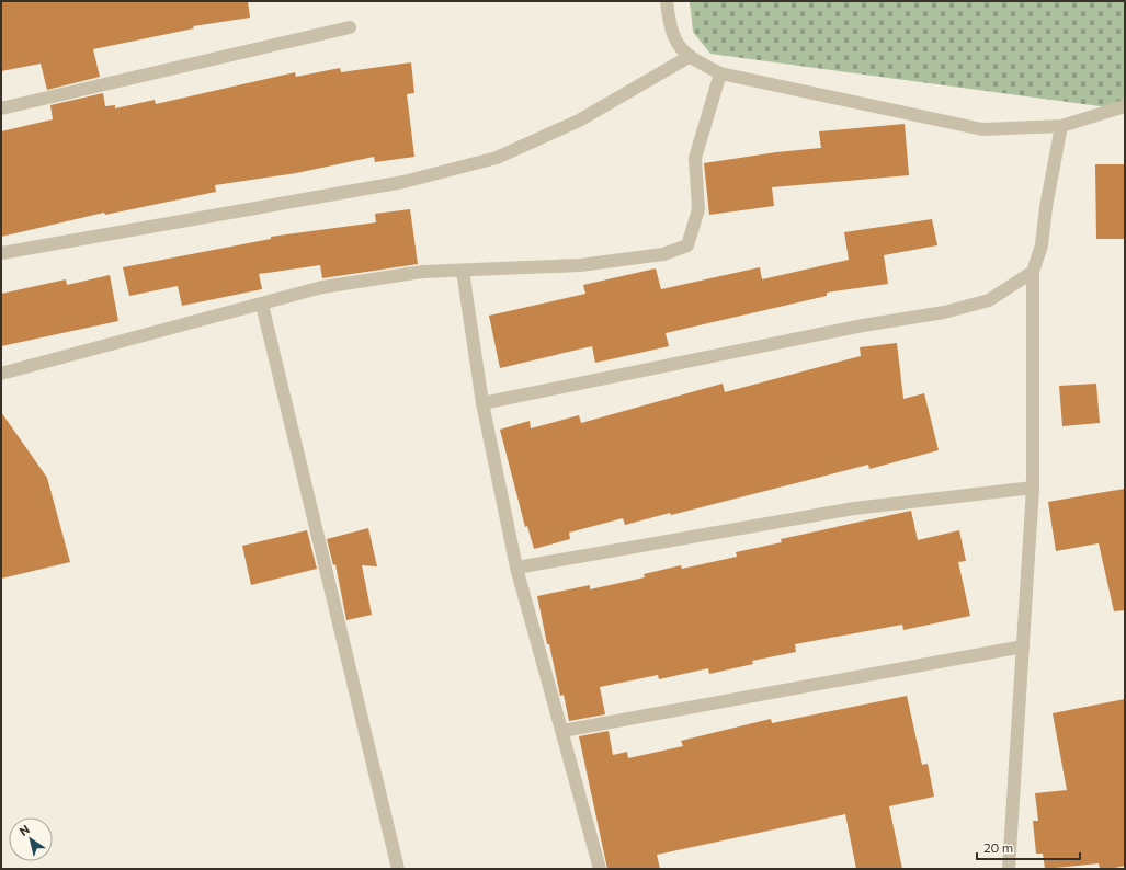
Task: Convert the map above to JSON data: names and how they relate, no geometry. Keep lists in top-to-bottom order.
{
  "scale_bar": "20 m",
  "north": "top left"
}
